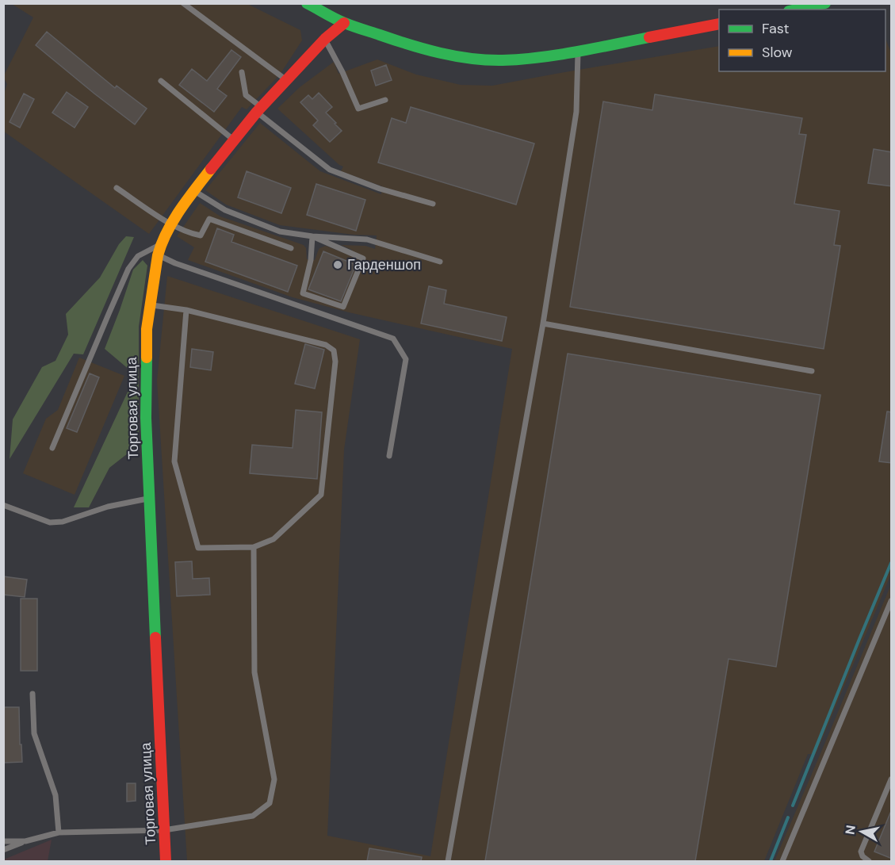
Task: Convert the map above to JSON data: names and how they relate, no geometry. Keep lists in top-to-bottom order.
{
  "streets": {
    "street": ["Торговая улица"]
  },
  "places": ["Гарденшоп"],
  "legend": ["Fast", "Slow"],
  "north": "left"
}
